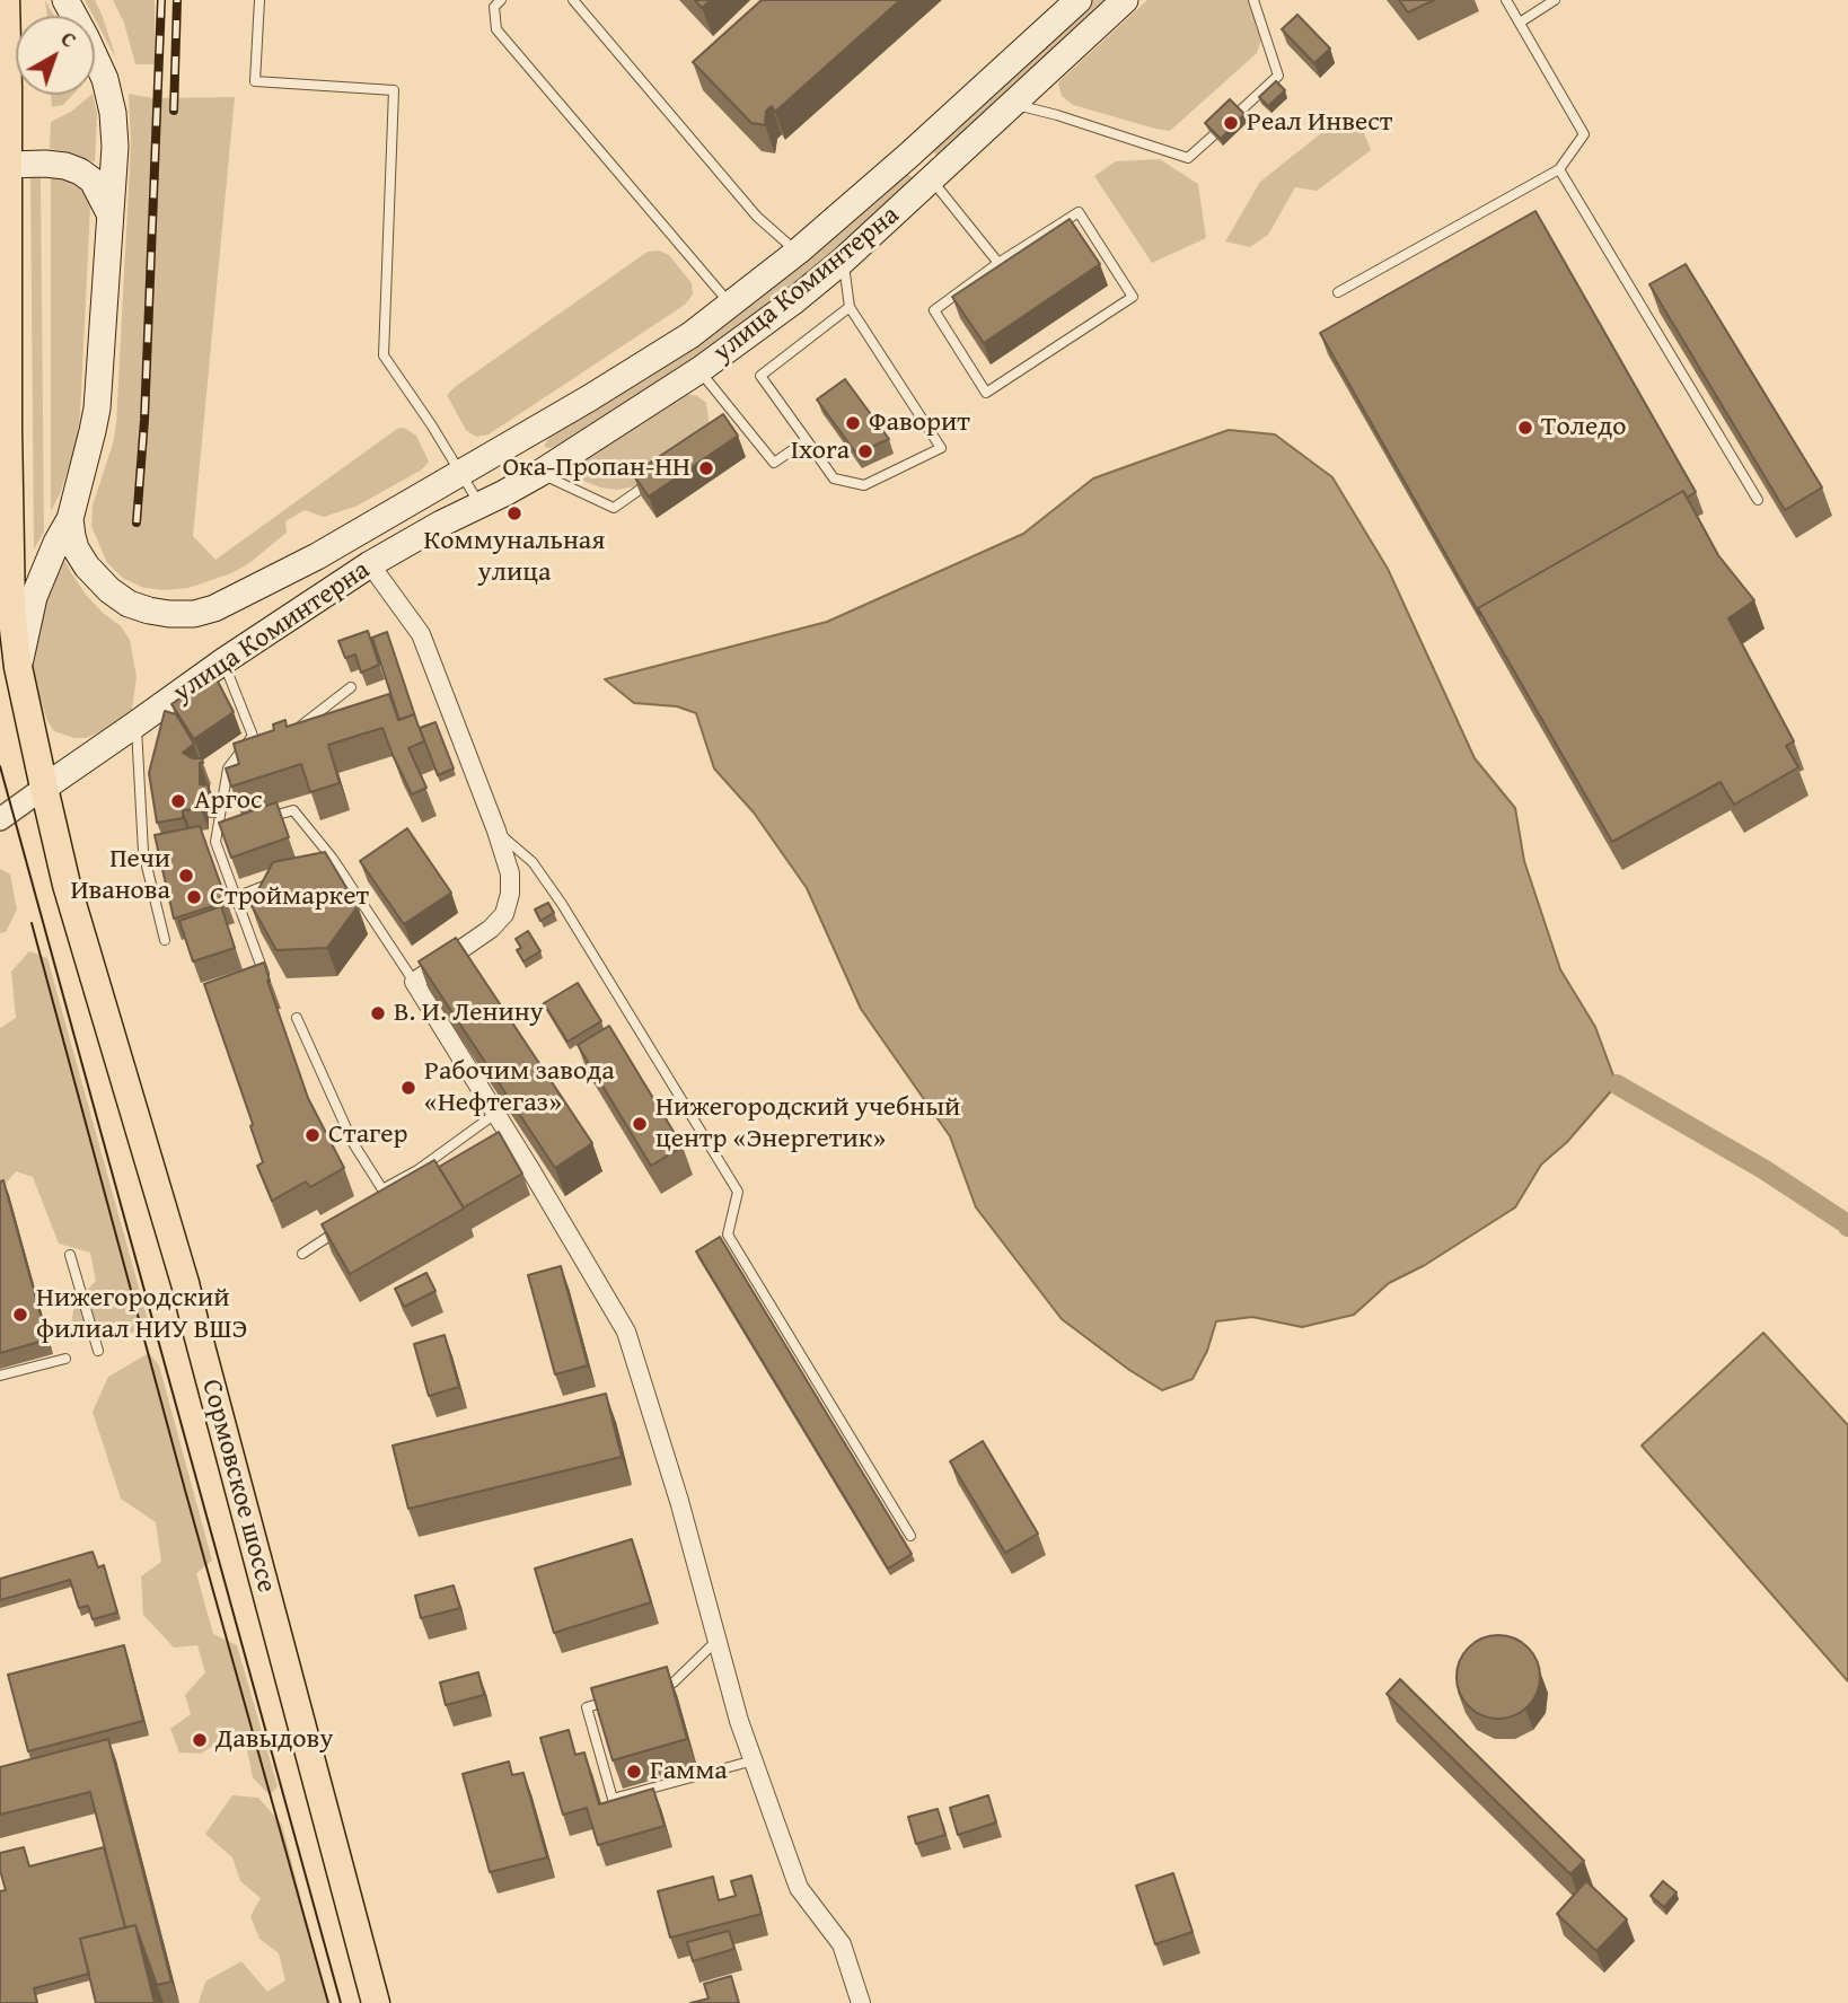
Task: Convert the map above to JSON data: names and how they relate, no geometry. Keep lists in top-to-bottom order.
{
  "streets": {
    "main road": ["улица Коминтерна", "Сормовское шоссе"]
  },
  "crossings": [
    ["улица Коминтерна", "Сормовское шоссе"]
  ],
  "places": [
    "Реал Инвест",
    "Фаворит",
    "Толедо",
    "Ixora",
    "Ока-Пропан-НН",
    "Коммунальная улица",
    "Аргос",
    "Печи Иванова",
    "Строймаркет",
    "В. И. Ленину",
    "Рабочим завода «Нефтегаз»",
    "Нижегородский учебный центр «Энергетик»",
    "Стагер",
    "Нижегородский филиал НИУ ВШЭ",
    "Давыдову",
    "Гамма"
  ],
  "north": "top right"
}
